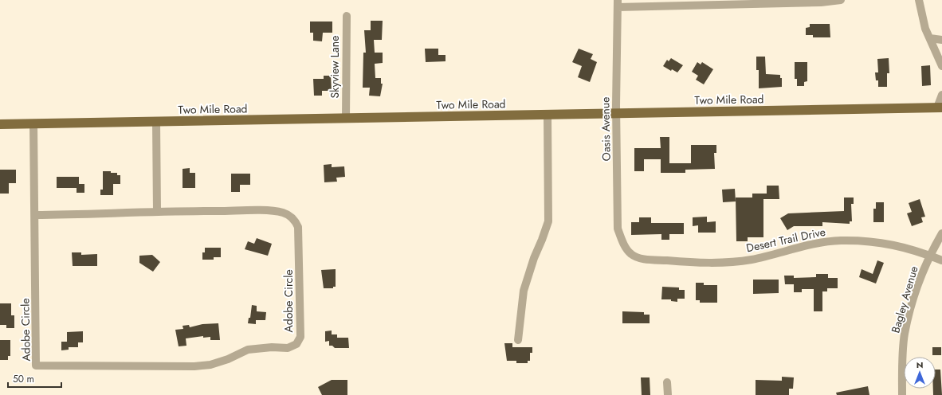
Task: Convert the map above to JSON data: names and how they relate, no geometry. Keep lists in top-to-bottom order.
{
  "streets": {
    "main road": ["Two Mile Road"],
    "street": [
      "Skyview Lane",
      "Oasis Avenue",
      "Desert Trail Drive",
      "Bagley Avenue",
      "Adobe Circle"
    ]
  },
  "crossings": [
    ["Skyview Lane", "Two Mile Road"],
    ["Two Mile Road", "Oasis Avenue"],
    ["Two Mile Road", "Adobe Circle"],
    ["Oasis Avenue", "Desert Trail Drive"],
    ["Desert Trail Drive", "Bagley Avenue"]
  ],
  "scale_bar": "50 m",
  "north": "top"
}
